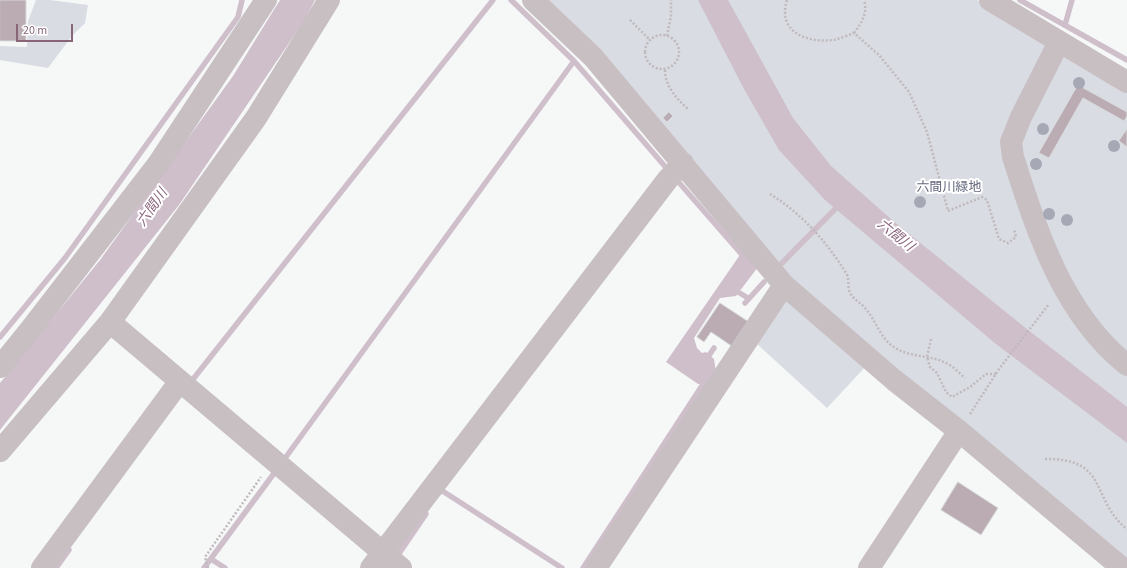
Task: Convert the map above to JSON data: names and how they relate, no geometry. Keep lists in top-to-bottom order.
{
  "water": ["六間川"],
  "parks": ["六間川緑地"],
  "scale_bar": "20 m"
}
